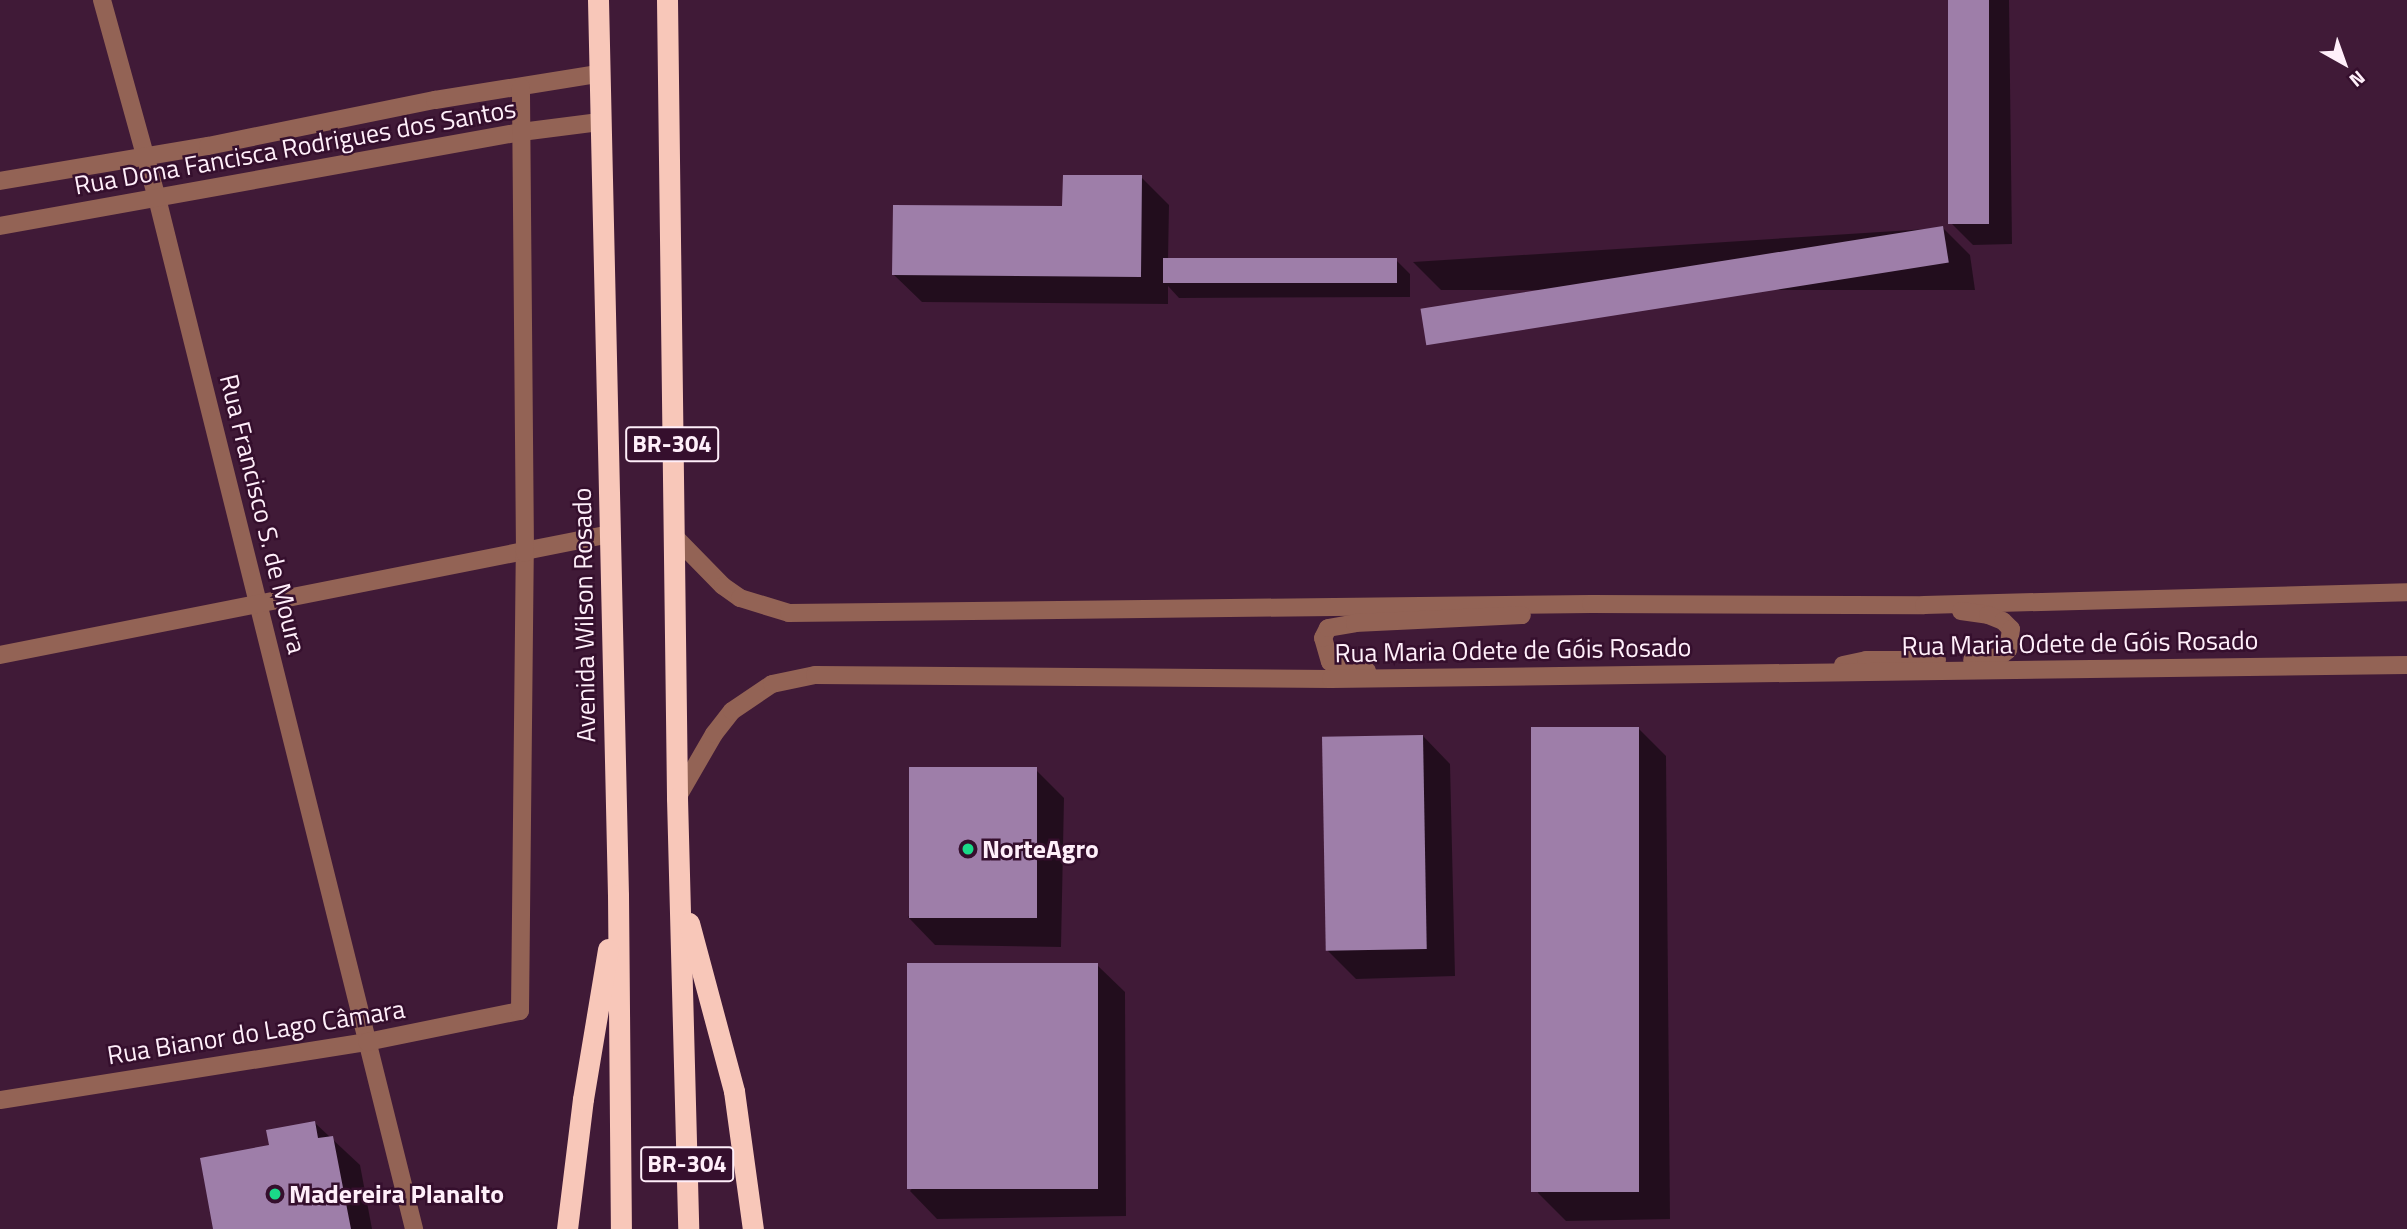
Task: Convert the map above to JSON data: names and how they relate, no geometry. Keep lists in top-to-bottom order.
{
  "streets": {
    "highway": ["BR-304", "Avenida Wilson Rosado"],
    "street": [
      "Rua Dona Fancisca Rodrigues dos Santos",
      "Rua Francisco S. de Moura",
      "Rua Maria Odete de Góis Rosado",
      "Rua Bianor do Lago Câmara"
    ]
  },
  "crossings": [
    ["Rua Dona Fancisca Rodrigues dos Santos", "Rua Francisco S. de Moura"],
    ["Rua Dona Fancisca Rodrigues dos Santos", "Avenida Wilson Rosado"],
    ["BR-304", "Rua Maria Odete de Góis Rosado"],
    ["Rua Francisco S. de Moura", "Rua Bianor do Lago Câmara"]
  ],
  "places": ["NorteAgro", "Madereira Planalto"],
  "north": "bottom right"
}
